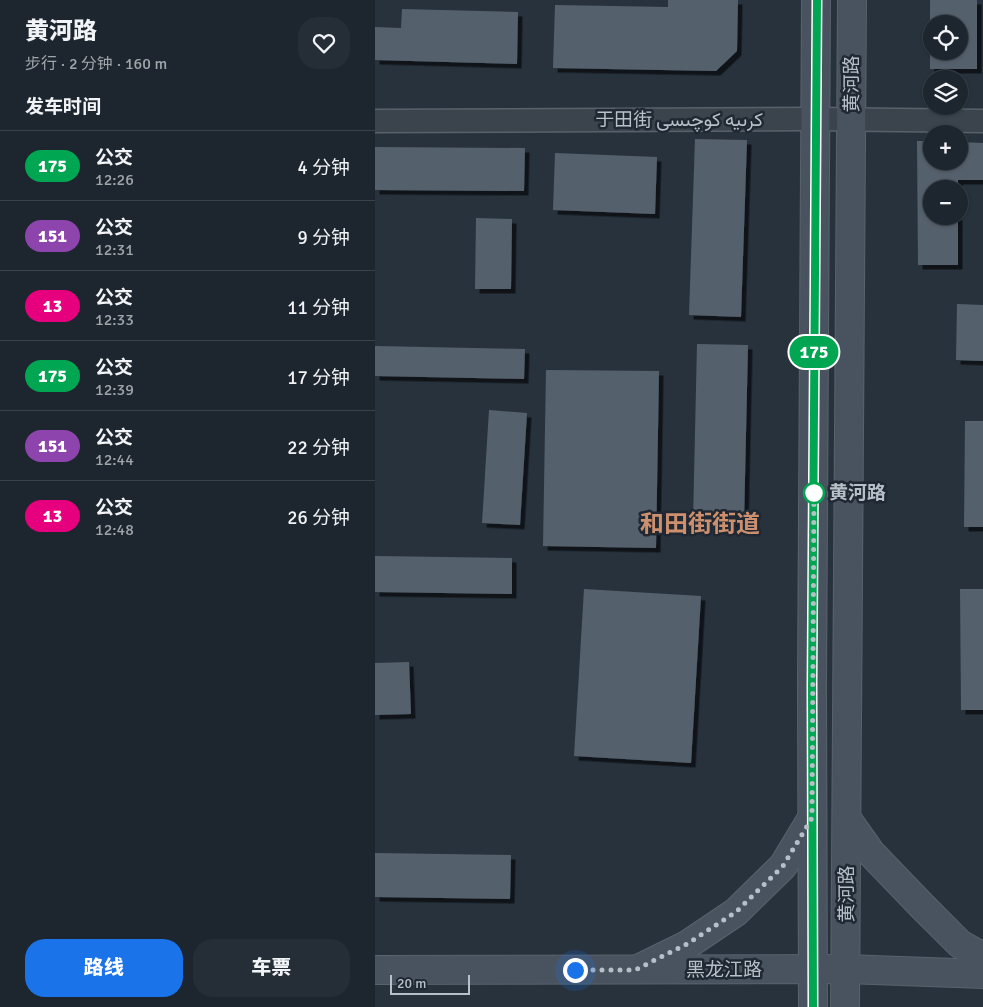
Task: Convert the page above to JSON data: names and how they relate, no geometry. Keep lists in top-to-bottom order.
{
  "streets": {
    "main road": ["黄河路", "黑龙江路"],
    "street": ["于田街 كرىيە كوچىسى"]
  },
  "crossings": [
    ["黄河路", "于田街 كرىيە كوچىسى"],
    ["黄河路", "黑龙江路"]
  ],
  "districts": ["和田街街道"],
  "places": ["黄河路"],
  "lines": ["bus line 175"],
  "scale_bar": "20 m",
  "page": {
    "heading": [
      ["黄河路", "步行 · 2 分钟 · 160 m"],
      "发车时间"
    ],
    "on_map": "175",
    "map_buttons": ["+", "−"],
    "list": [
      {
        "mark": "175",
        "name": "公交",
        "note": "12:26",
        "value": "4 分钟"
      },
      {
        "mark": "151",
        "name": "公交",
        "note": "12:31",
        "value": "9 分钟"
      },
      {
        "mark": "13",
        "name": "公交",
        "note": "12:33",
        "value": "11 分钟"
      },
      {
        "mark": "175",
        "name": "公交",
        "note": "12:39",
        "value": "17 分钟"
      },
      {
        "mark": "151",
        "name": "公交",
        "note": "12:44",
        "value": "22 分钟"
      },
      {
        "mark": "13",
        "name": "公交",
        "note": "12:48",
        "value": "26 分钟"
      }
    ],
    "buttons": ["路线", "车票"],
    "scale": "20 m"
  }
}
